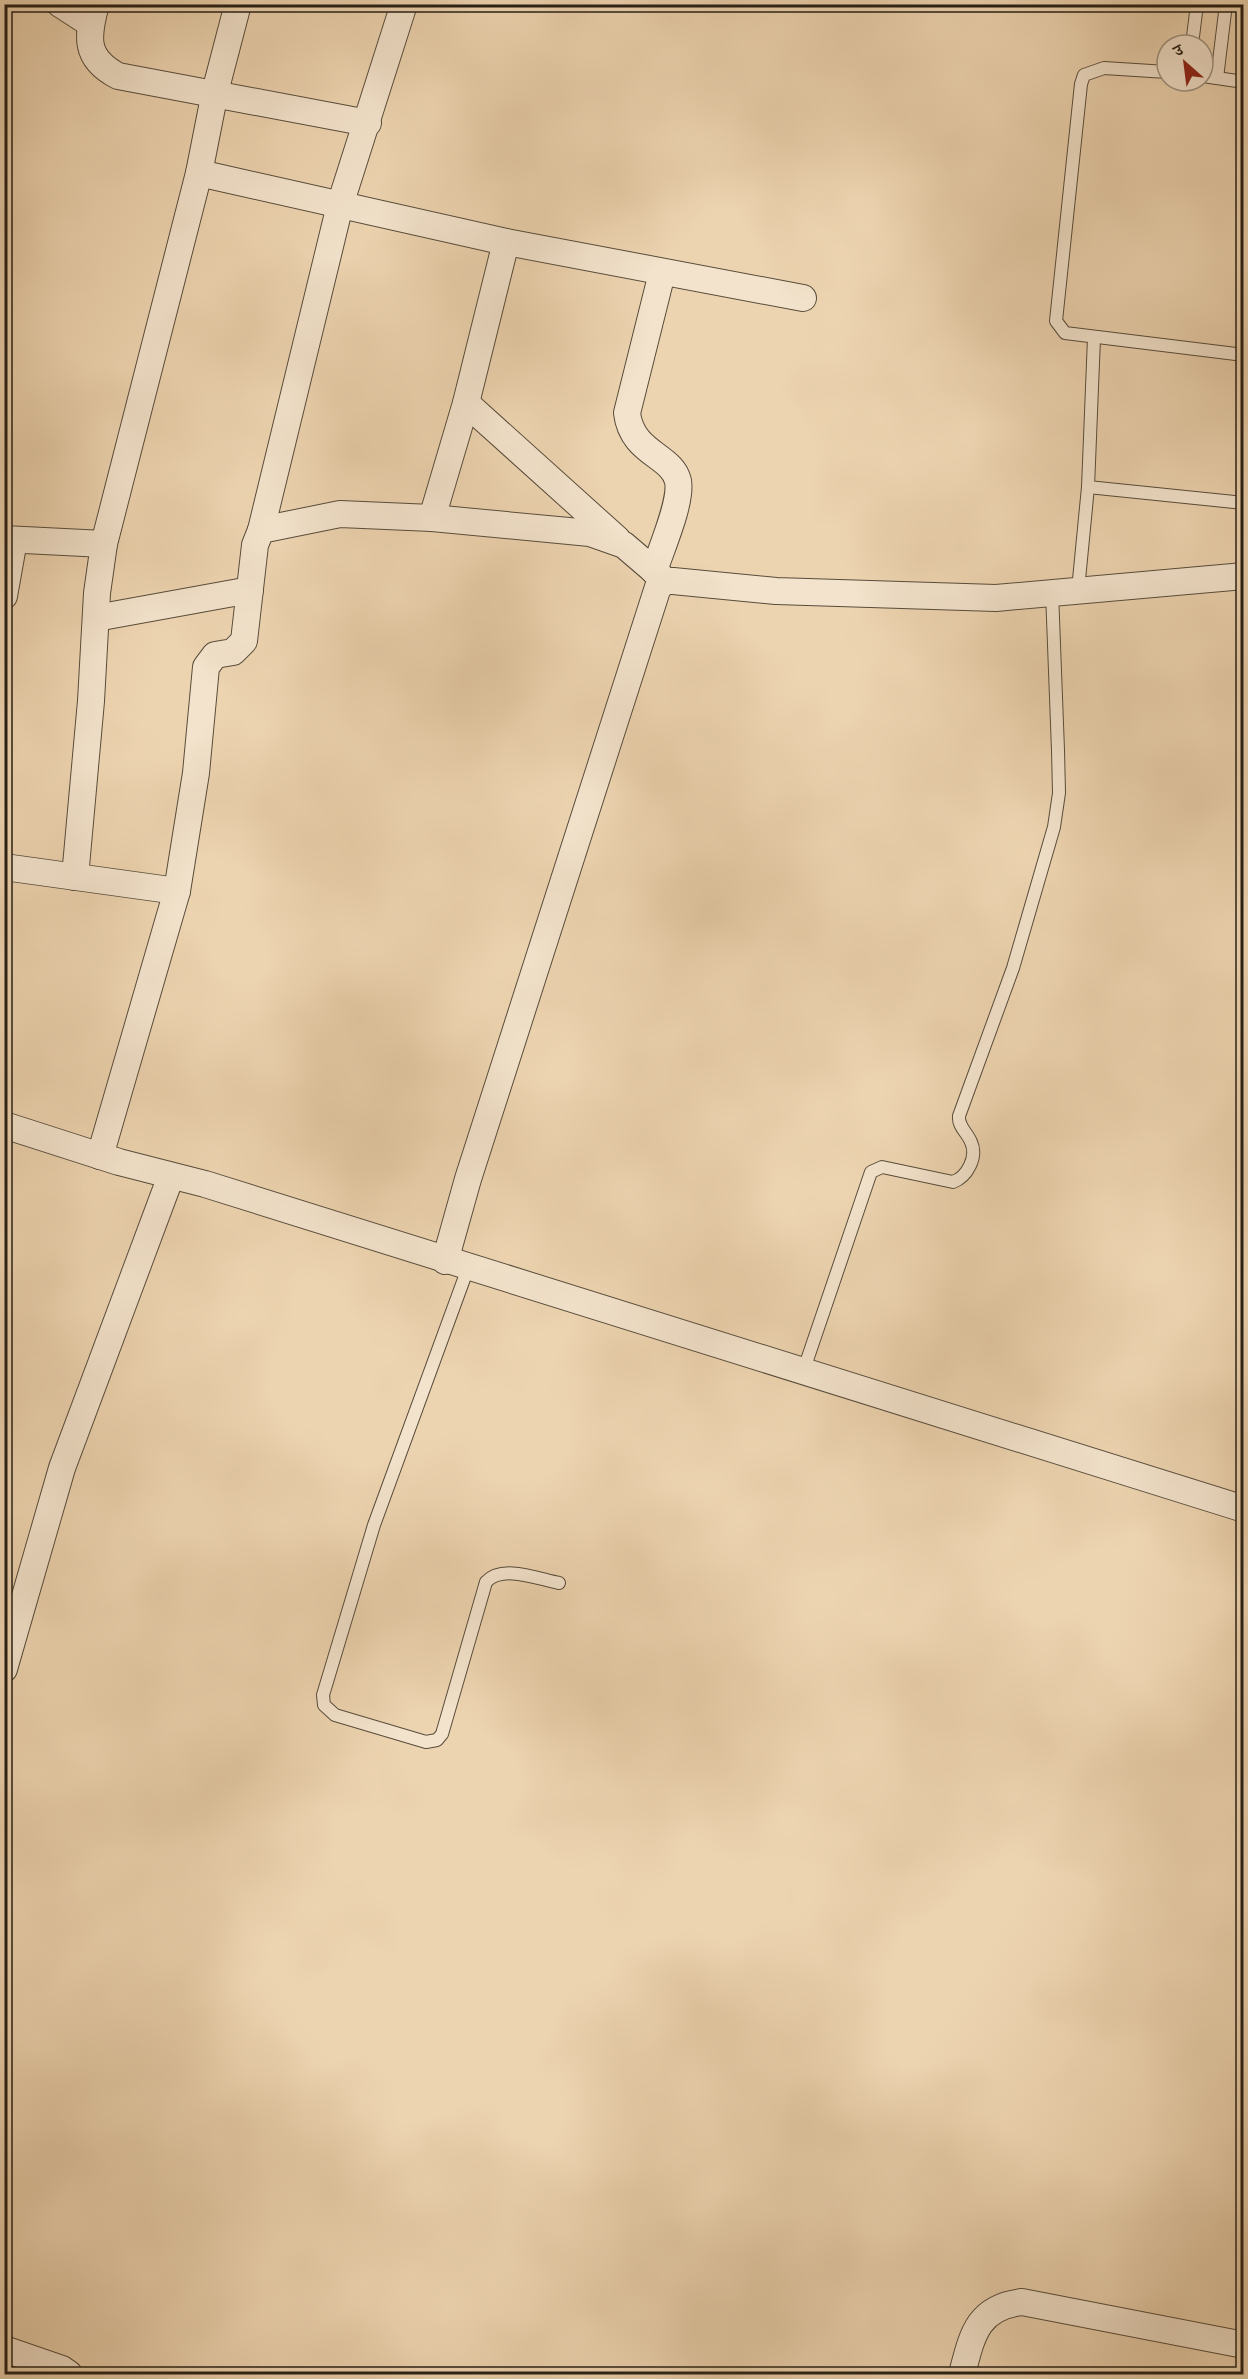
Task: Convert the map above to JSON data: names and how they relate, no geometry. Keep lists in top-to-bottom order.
{
  "north": "top left"
}
